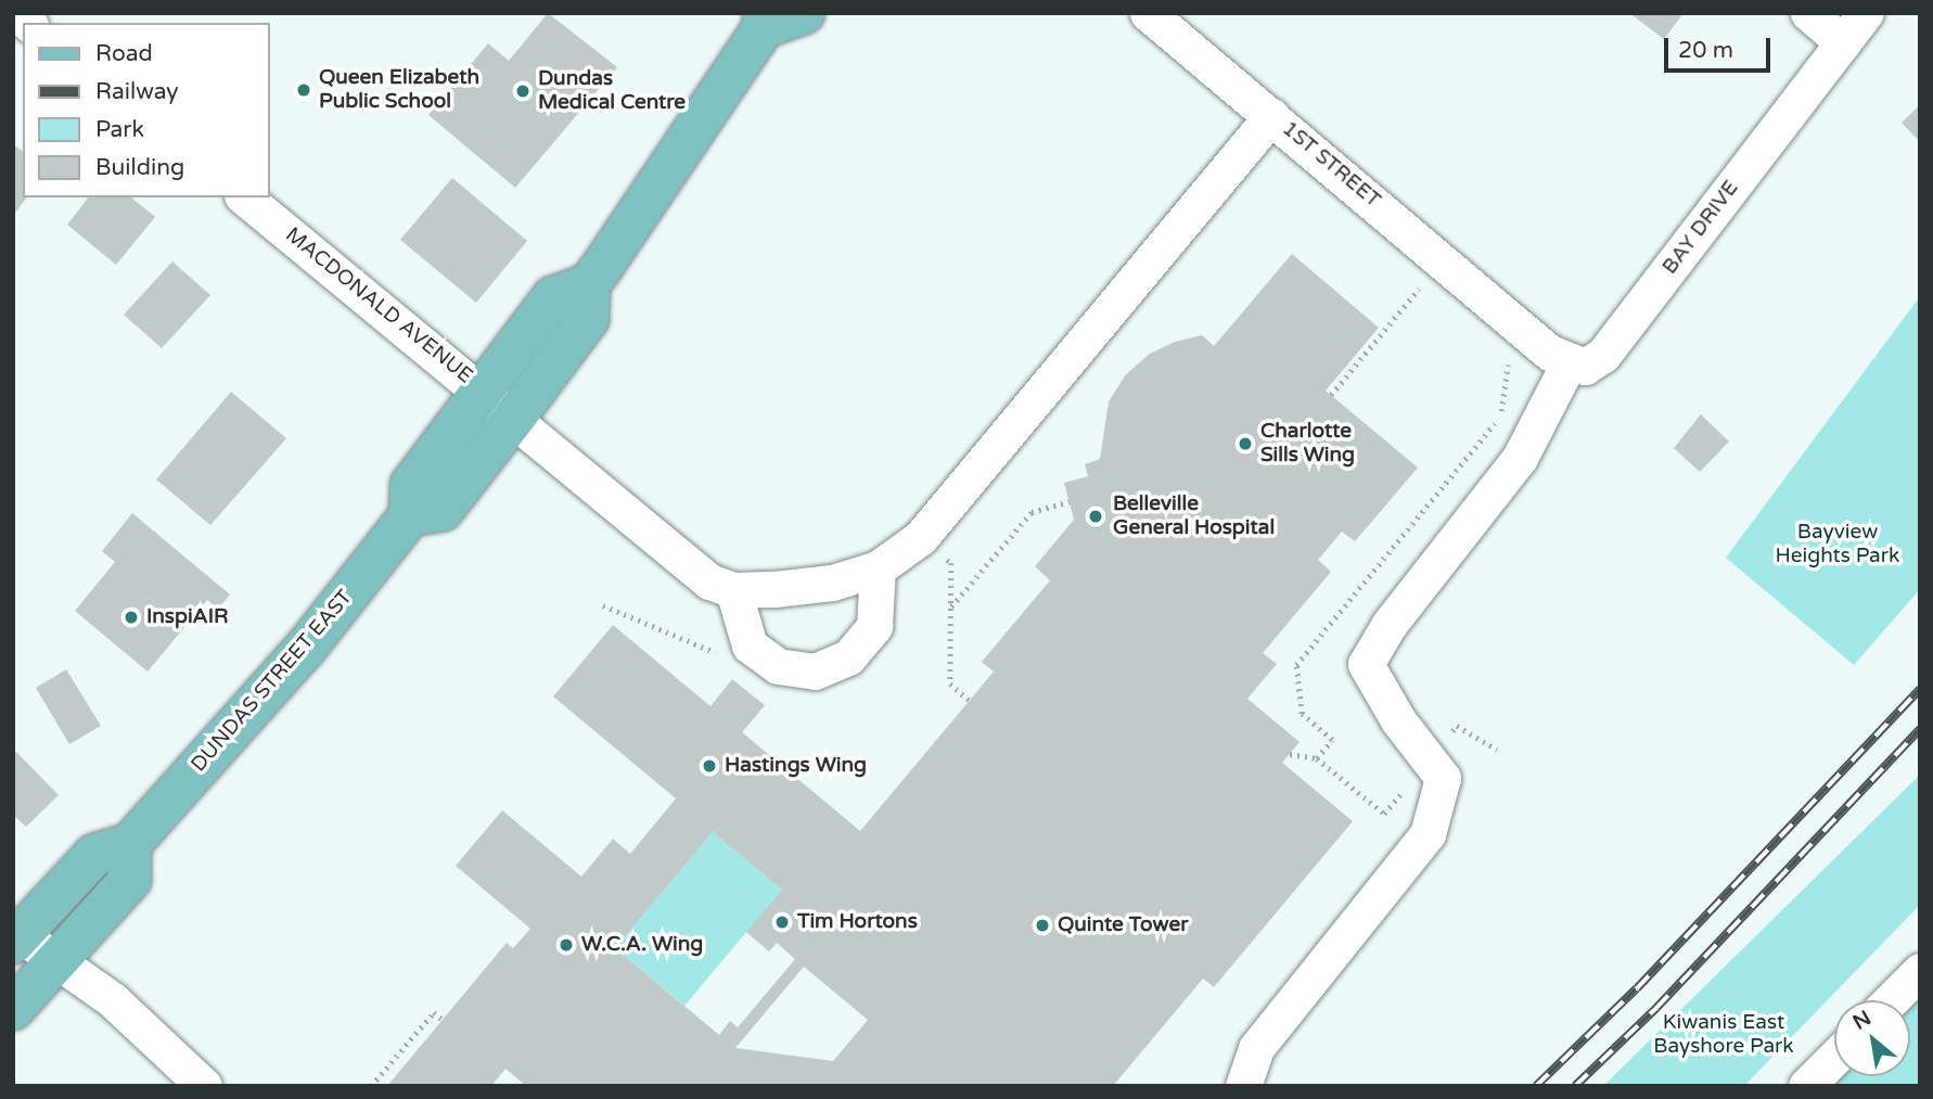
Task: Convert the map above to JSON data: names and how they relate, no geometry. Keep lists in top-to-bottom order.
{
  "streets": {
    "main road": ["DUNDAS STREET EAST"],
    "street": ["1ST STREET", "BAY DRIVE", "MACDONALD AVENUE"]
  },
  "crossings": [
    ["MACDONALD AVENUE", "DUNDAS STREET EAST"]
  ],
  "parks": ["Bayview Heights Park", "Kiwanis East Bayshore Park"],
  "places": [
    "Queen Elizabeth Public School",
    "Dundas Medical Centre",
    "Charlotte Sills Wing",
    "Belleville General Hospital",
    "InspiAIR",
    "Hastings Wing",
    "Tim Hortons",
    "Quinte Tower",
    "W.C.A. Wing"
  ],
  "legend": [
    "Road",
    "Railway",
    "Park",
    "Building"
  ],
  "scale_bar": "20 m",
  "north": "top left"
}
